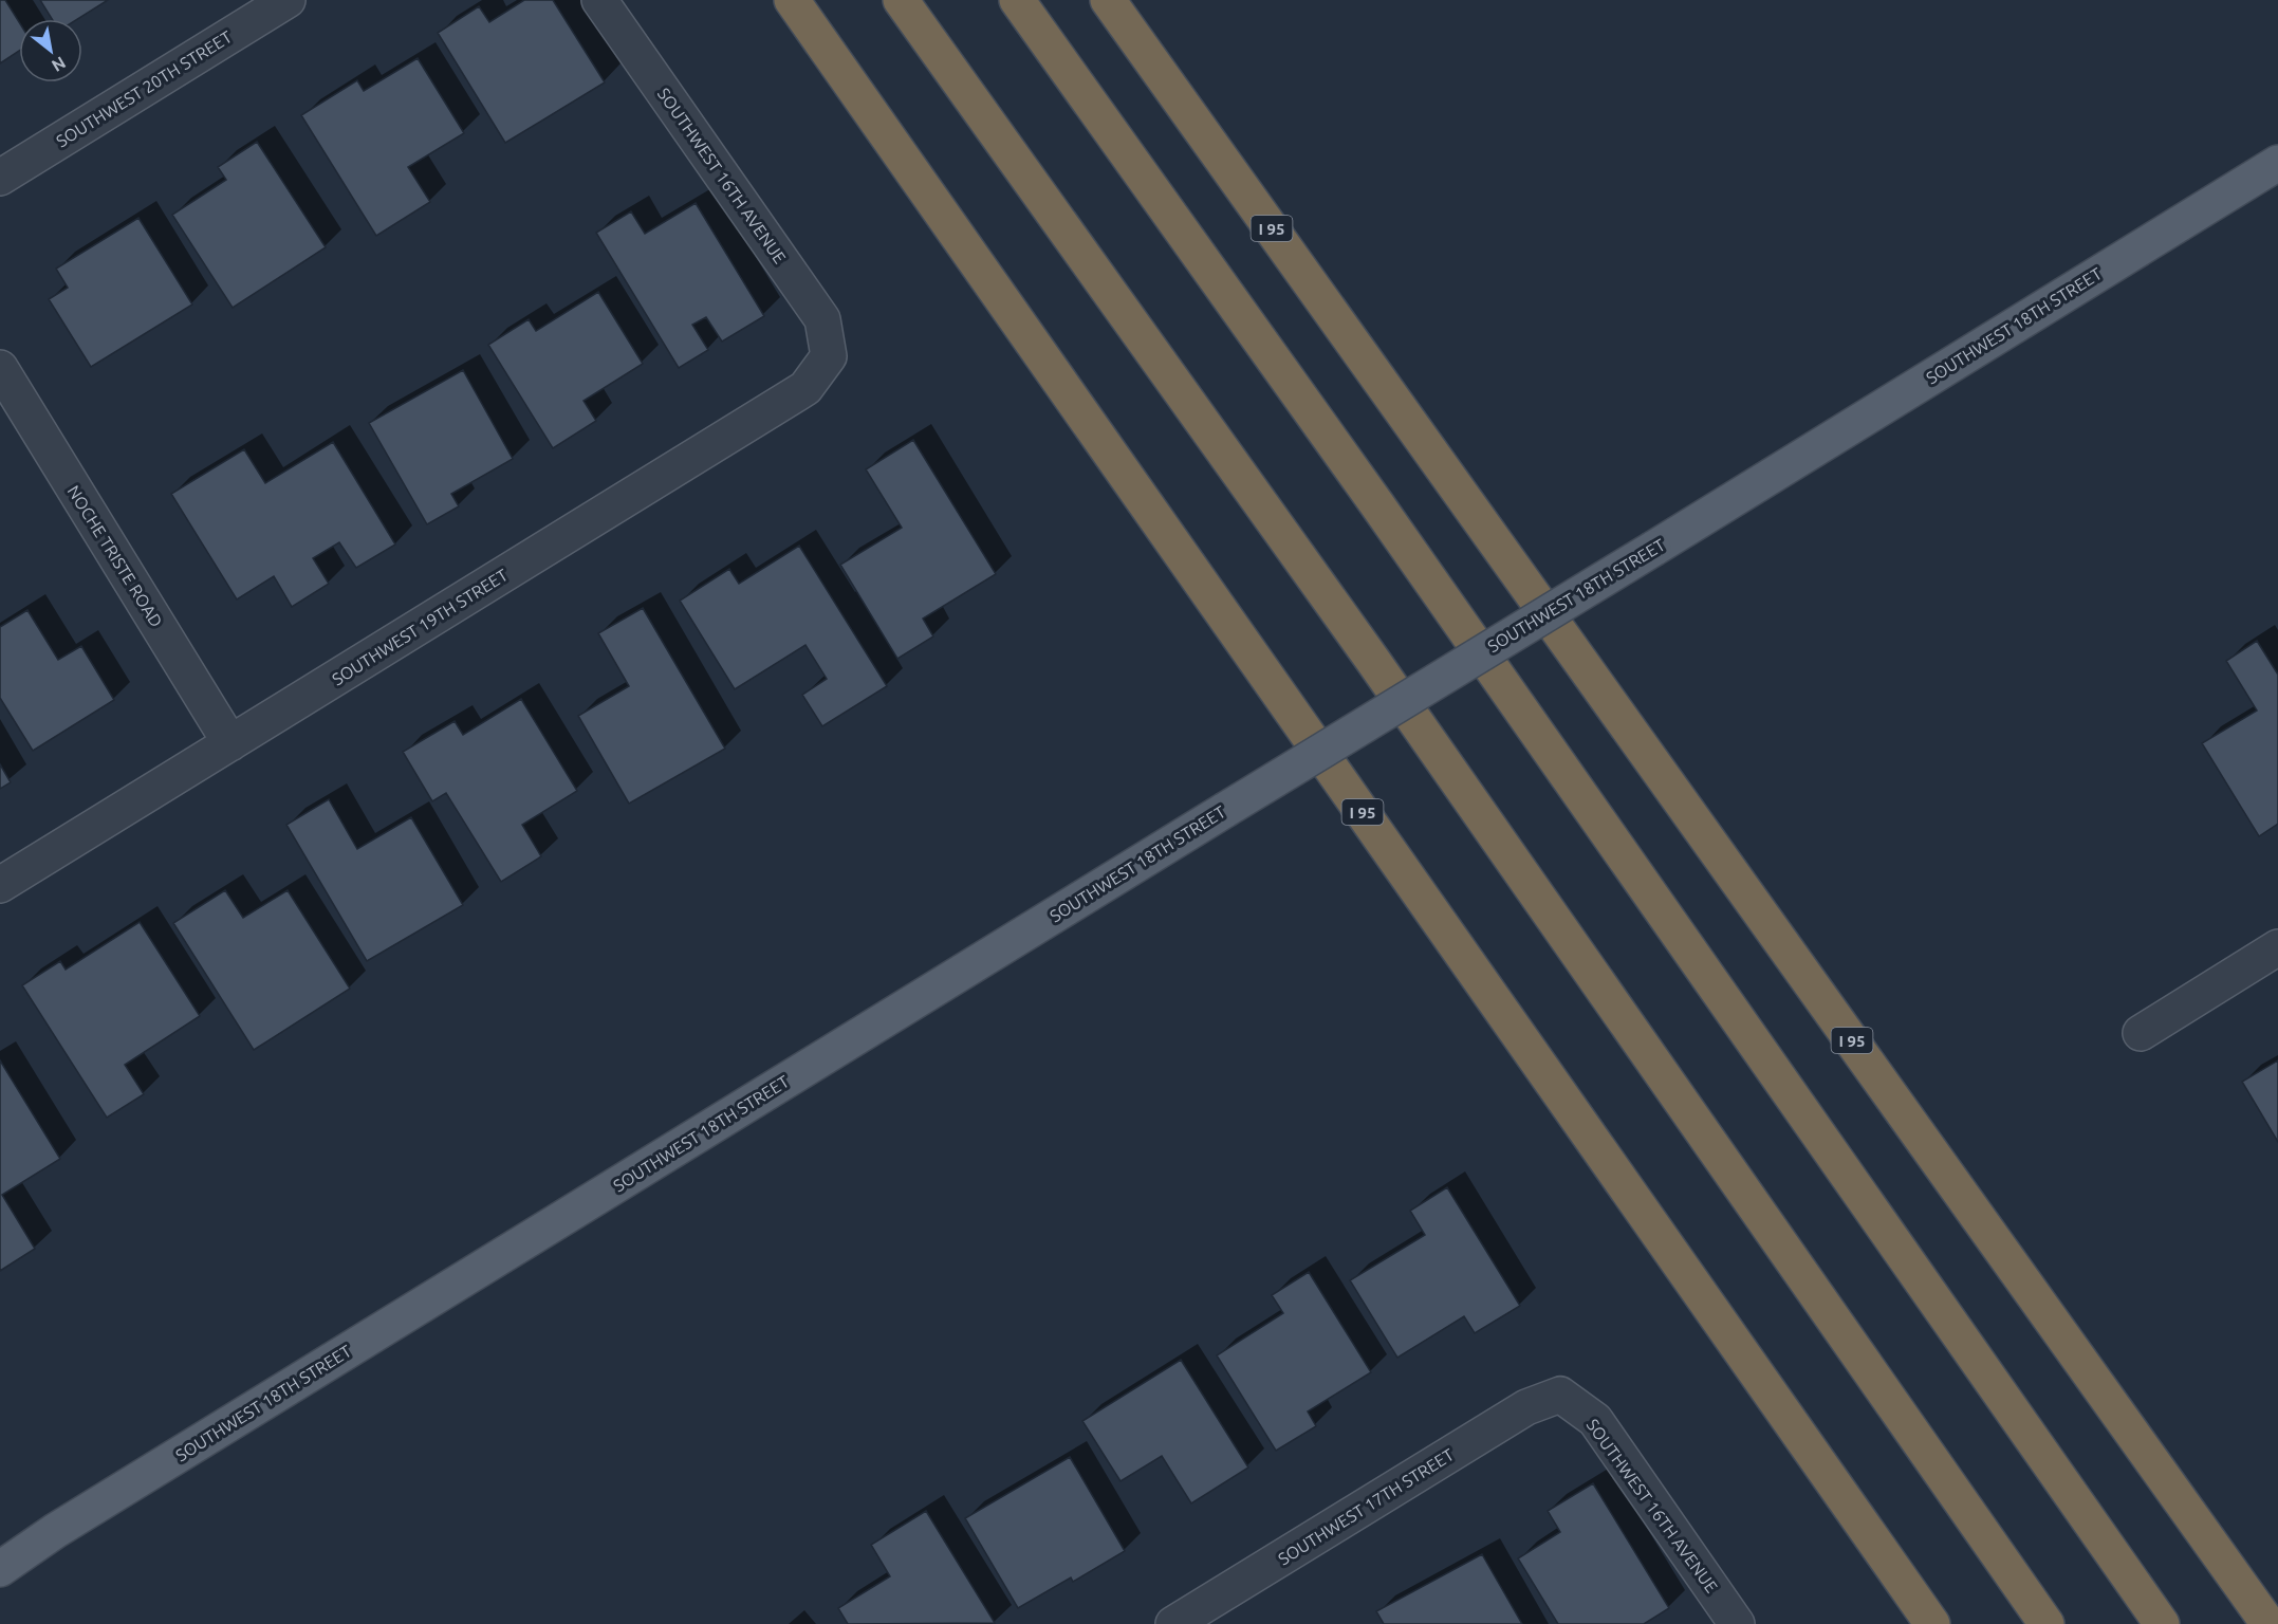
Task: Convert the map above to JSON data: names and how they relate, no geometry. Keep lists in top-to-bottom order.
{
  "streets": {
    "highway": ["I 95"],
    "main road": ["SOUTHWEST 18TH STREET"],
    "street": [
      "SOUTHWEST 20TH STREET",
      "SOUTHWEST 16TH AVENUE",
      "NOCHE TRISTE ROAD",
      "SOUTHWEST 19TH STREET",
      "SOUTHWEST 17TH STREET"
    ]
  },
  "crossings": [
    ["SOUTHWEST 16TH AVENUE", "SOUTHWEST 19TH STREET"],
    ["SOUTHWEST 16TH AVENUE", "SOUTHWEST 17TH STREET"],
    ["NOCHE TRISTE ROAD", "SOUTHWEST 19TH STREET"]
  ],
  "north": "bottom right"
}
